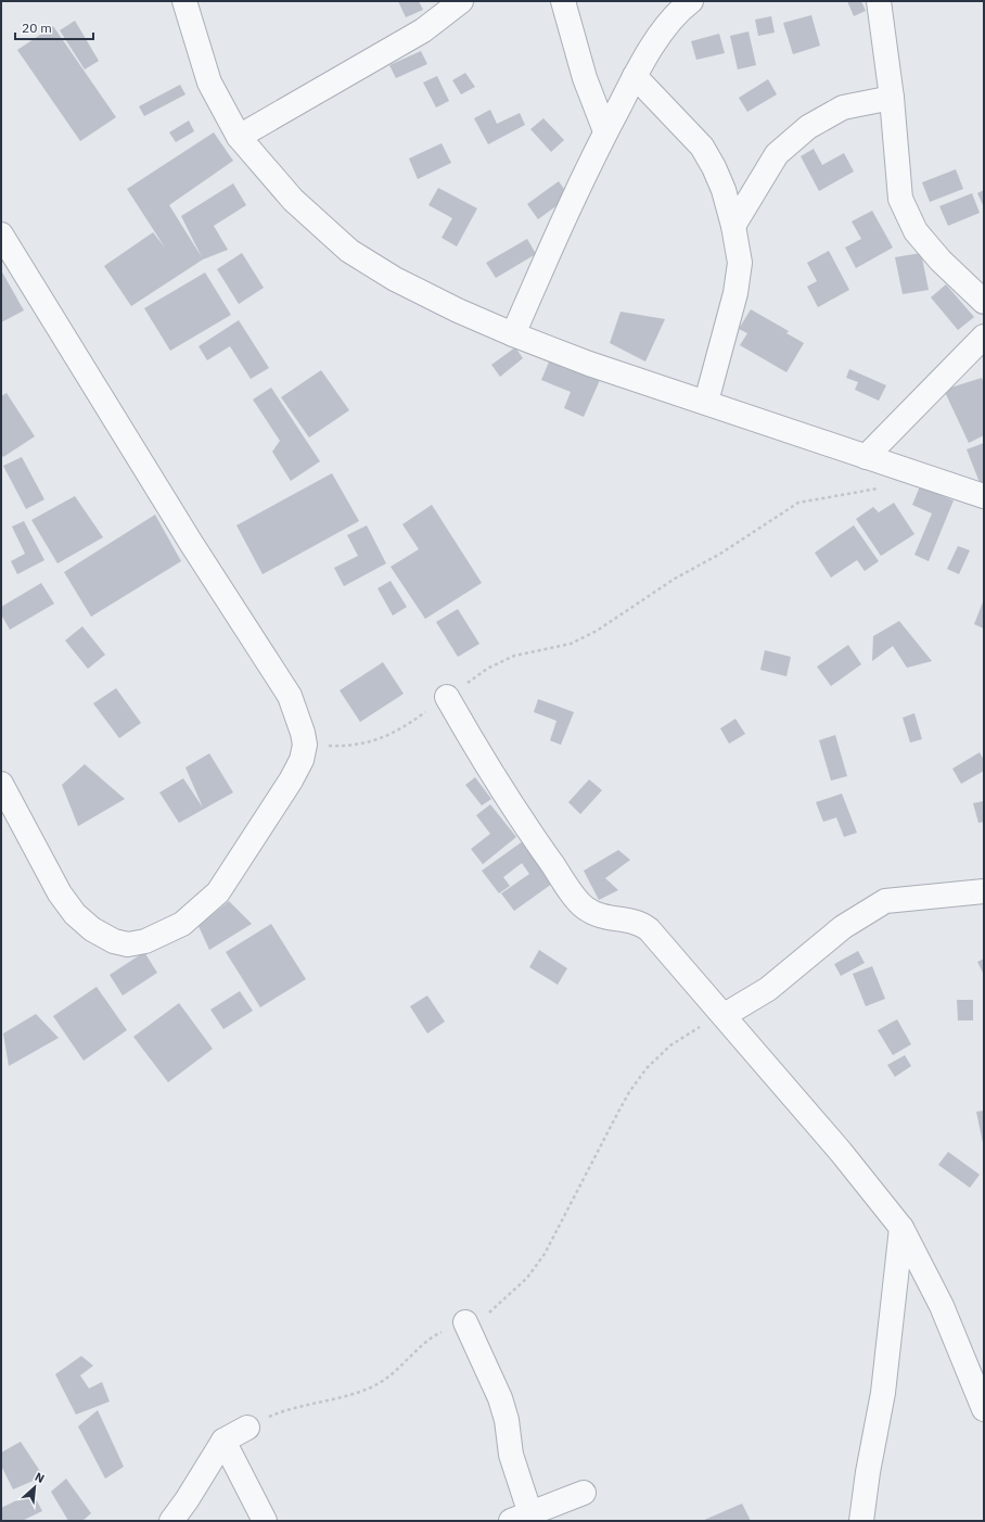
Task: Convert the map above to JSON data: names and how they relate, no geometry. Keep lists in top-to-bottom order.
{
  "scale_bar": "20 m",
  "north": "top right"
}
